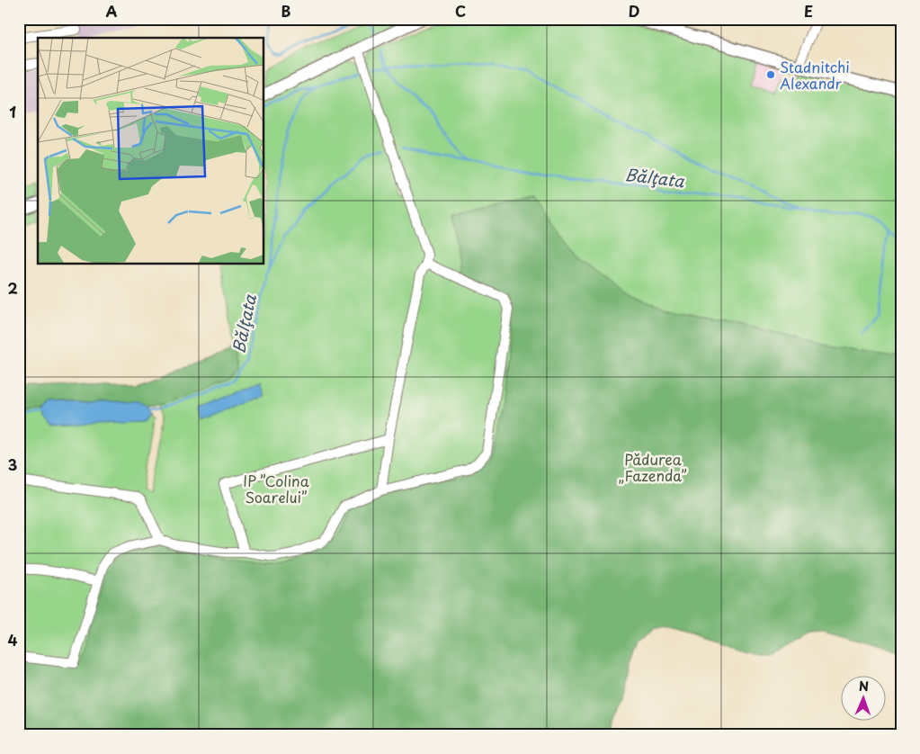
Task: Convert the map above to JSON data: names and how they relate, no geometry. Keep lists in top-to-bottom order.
{
  "water": ["Bălţata"],
  "parks": ["Pădurea „Fazenda”", "IP ”Colina Soarelui”"],
  "places": ["Stadnitchi Alexandr"],
  "north": "top",
  "grid": {
    "columns": [
      "A",
      "B",
      "C",
      "D",
      "E"
    ],
    "rows": [
      "1",
      "2",
      "3",
      "4"
    ]
  }
}
